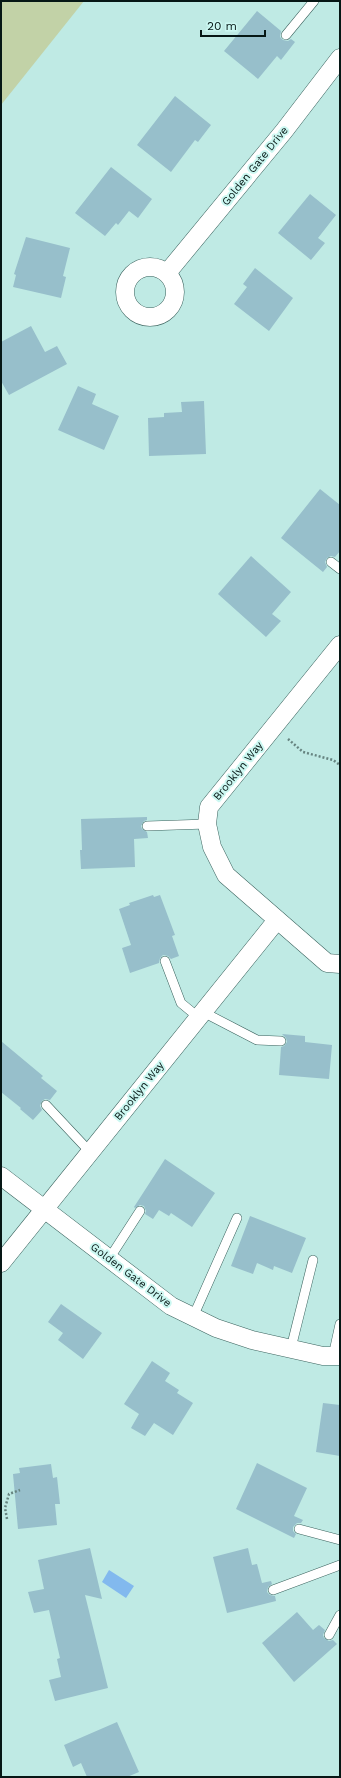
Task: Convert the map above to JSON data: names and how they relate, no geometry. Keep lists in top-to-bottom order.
{
  "streets": {
    "street": ["Golden Gate Drive", "Brooklyn Way"]
  },
  "crossings": [
    ["Golden Gate Drive", "Brooklyn Way"]
  ],
  "scale_bar": "20 m"
}
